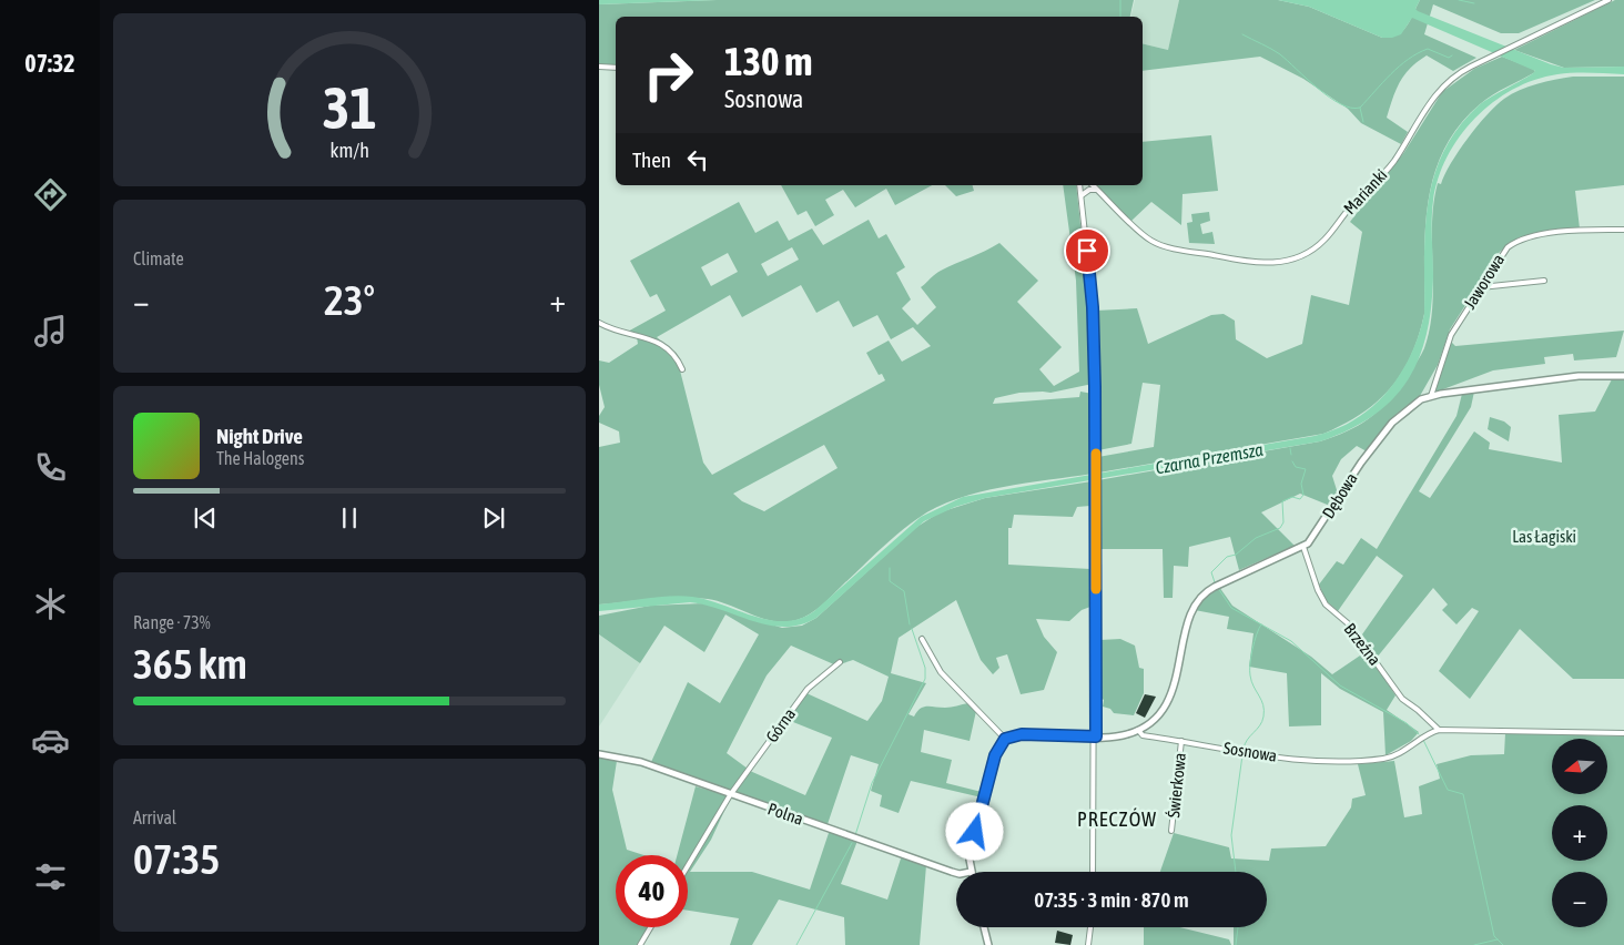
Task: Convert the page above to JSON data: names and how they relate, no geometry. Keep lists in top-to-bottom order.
{
  "streets": {
    "street": [
      "Marianki",
      "Jaworowa",
      "Dębowa",
      "Brzeźna",
      "Górna",
      "Sosnowa",
      "Świerkowa",
      "Polna"
    ]
  },
  "crossings": [
    ["Jaworowa", "Dębowa"],
    ["Dębowa", "Brzeźna"],
    ["Dębowa", "Sosnowa"],
    ["Brzeźna", "Sosnowa"],
    ["Górna", "Polna"],
    ["Sosnowa", "Świerkowa"]
  ],
  "districts": ["PRECZÓW"],
  "water": ["Czarna Przemsza"],
  "parks": ["Las Łagiski"],
  "north": "left",
  "page": {
    "tabs": "07:32",
    "turn": ["130 m", "Sosnowa"],
    "then": "Then",
    "tile": [
      "Climate",
      ["Range · 73%", "365 km"],
      ["Arrival", "07:35"]
    ],
    "heat": ["−", "23°", "+"],
    "song": ["Night Drive", "The Halogens"],
    "map_buttons": ["+", "−"],
    "limit": "40",
    "trip": "07:35 · 3 min · 870 m",
    "gauge": ["31", "km/h"]
  }
}
